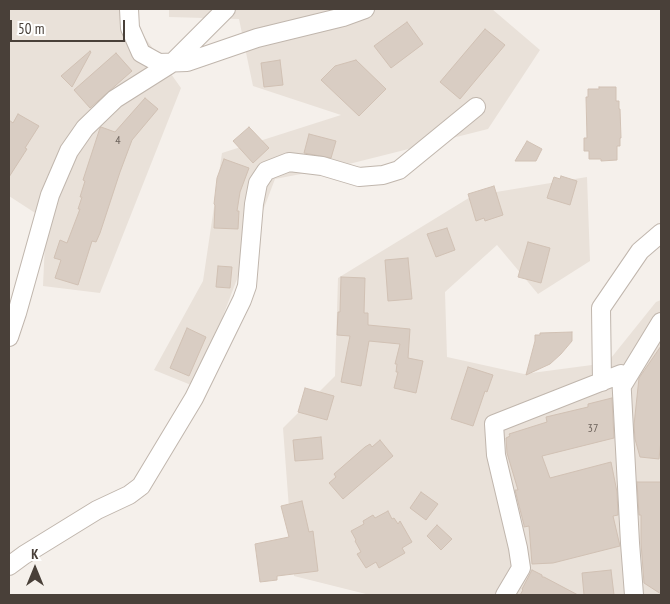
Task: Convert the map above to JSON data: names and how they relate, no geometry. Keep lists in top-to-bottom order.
{
  "house_numbers": ["4", "37"],
  "scale_bar": "50 m",
  "north": "top"
}
